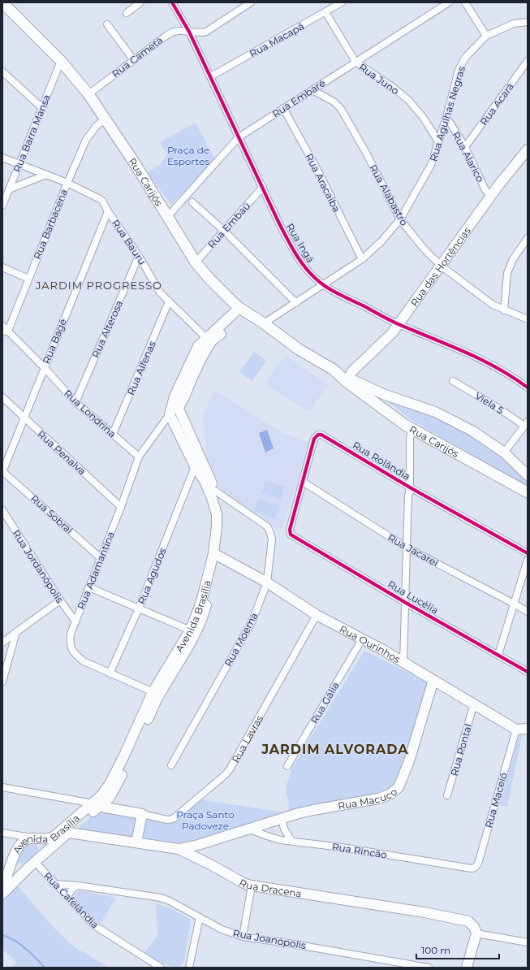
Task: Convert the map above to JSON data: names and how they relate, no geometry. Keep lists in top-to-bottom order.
{
  "streets": {
    "main road": ["Rua Carijós"],
    "street": [
      "Rua Macapá",
      "Rua Cametá",
      "Rua Juno",
      "Rua Embaré",
      "Rua Acará",
      "Rua Agulhas Negras",
      "Rua Barra Mansa",
      "Rua Alarico",
      "Rua Aracaiba",
      "Rua Alabastro",
      "Rua Barbacena",
      "Rua Embaú",
      "Rua Bauru",
      "Rua Ingá",
      "Rua das Hortências",
      "Rua Alterosa",
      "Rua Bagé",
      "Rua Alfenas",
      "Viela 5",
      "Rua Londrina",
      "Rua Penalva",
      "Rua Rolândia",
      "Rua Sobral",
      "Rua Jacareí",
      "Rua Jordanópolis",
      "Rua Adamantina",
      "Rua Agudos",
      "Rua Lucélia",
      "Avenida Brasília",
      "Rua Moema",
      "Rua Ourinhos",
      "Rua Gália",
      "Rua Lavras",
      "Rua Pontal",
      "Rua Macuco",
      "Rua Maceió",
      "Rua Rincão",
      "Rua Dracena",
      "Rua Cafelândia",
      "Rua Joanópolis"
    ]
  },
  "crossings": [
    ["Rua Macapá", "Rua Juno"],
    ["Rua Macapá", "Rua Ingá"],
    ["Rua Cametá", "Rua Carijós"],
    ["Rua Cametá", "Rua Ingá"],
    ["Rua Juno", "Rua Embaré"],
    ["Rua Juno", "Rua Agulhas Negras"],
    ["Rua Embaré", "Rua Carijós"],
    ["Rua Embaré", "Rua Aracaiba"],
    ["Rua Embaré", "Rua Alabastro"],
    ["Rua Embaré", "Rua Ingá"],
    ["Rua Acará", "Rua Alarico"],
    ["Rua Agulhas Negras", "Rua Alarico"],
    ["Rua Agulhas Negras", "Rua Carijós"],
    ["Rua Agulhas Negras", "Rua Aracaiba"],
    ["Rua Agulhas Negras", "Rua Alabastro"],
    ["Rua Agulhas Negras", "Rua Ingá"],
    ["Rua Barra Mansa", "Rua Carijós"],
    ["Rua Barra Mansa", "Rua Bauru"],
    ["Rua Alarico", "Rua das Hortências"],
    ["Rua Carijós", "Rua Barbacena"],
    ["Rua Carijós", "Rua Embaú"],
    ["Rua Carijós", "Rua das Hortências"],
    ["Rua Alabastro", "Rua das Hortências"],
    ["Rua Barbacena", "Rua Bauru"],
    ["Rua Barbacena", "Rua Londrina"],
    ["Rua Embaú", "Rua Ingá"],
    ["Rua Bauru", "Rua Alterosa"],
    ["Rua Bauru", "Rua Bagé"],
    ["Rua Bauru", "Rua Alfenas"],
    ["Rua Ingá", "Rua das Hortências"],
    ["Rua Alterosa", "Rua Londrina"],
    ["Rua Bagé", "Rua Londrina"],
    ["Rua Bagé", "Rua Penalva"],
    ["Rua Bagé", "Rua Sobral"],
    ["Rua Alfenas", "Rua Londrina"],
    ["Rua Londrina", "Rua Adamantina"],
    ["Rua Penalva", "Rua Adamantina"],
    ["Rua Rolândia", "Rua Jacareí"],
    ["Rua Rolândia", "Rua Lucélia"],
    ["Rua Sobral", "Rua Adamantina"],
    ["Rua Jordanópolis", "Rua Adamantina"],
    ["Rua Adamantina", "Rua Agudos"],
    ["Rua Adamantina", "Avenida Brasília"],
    ["Rua Agudos", "Avenida Brasília"],
    ["Avenida Brasília", "Rua Moema"],
    ["Avenida Brasília", "Rua Ourinhos"],
    ["Avenida Brasília", "Rua Lavras"],
    ["Avenida Brasília", "Rua Dracena"],
    ["Avenida Brasília", "Rua Cafelândia"],
    ["Rua Moema", "Rua Ourinhos"],
    ["Rua Ourinhos", "Rua Gália"],
    ["Rua Ourinhos", "Rua Lavras"],
    ["Rua Ourinhos", "Rua Pontal"],
    ["Rua Ourinhos", "Rua Macuco"],
    ["Rua Ourinhos", "Rua Maceió"],
    ["Rua Macuco", "Rua Rincão"],
    ["Rua Macuco", "Rua Dracena"],
    ["Rua Maceió", "Rua Rincão"],
    ["Rua Cafelândia", "Rua Joanópolis"]
  ],
  "districts": ["JARDIM PROGRESSO", "JARDIM ALVORADA"],
  "parks": ["Praça de Esportes", "Praça Santo Padoveze"],
  "scale_bar": "100 m"
}
